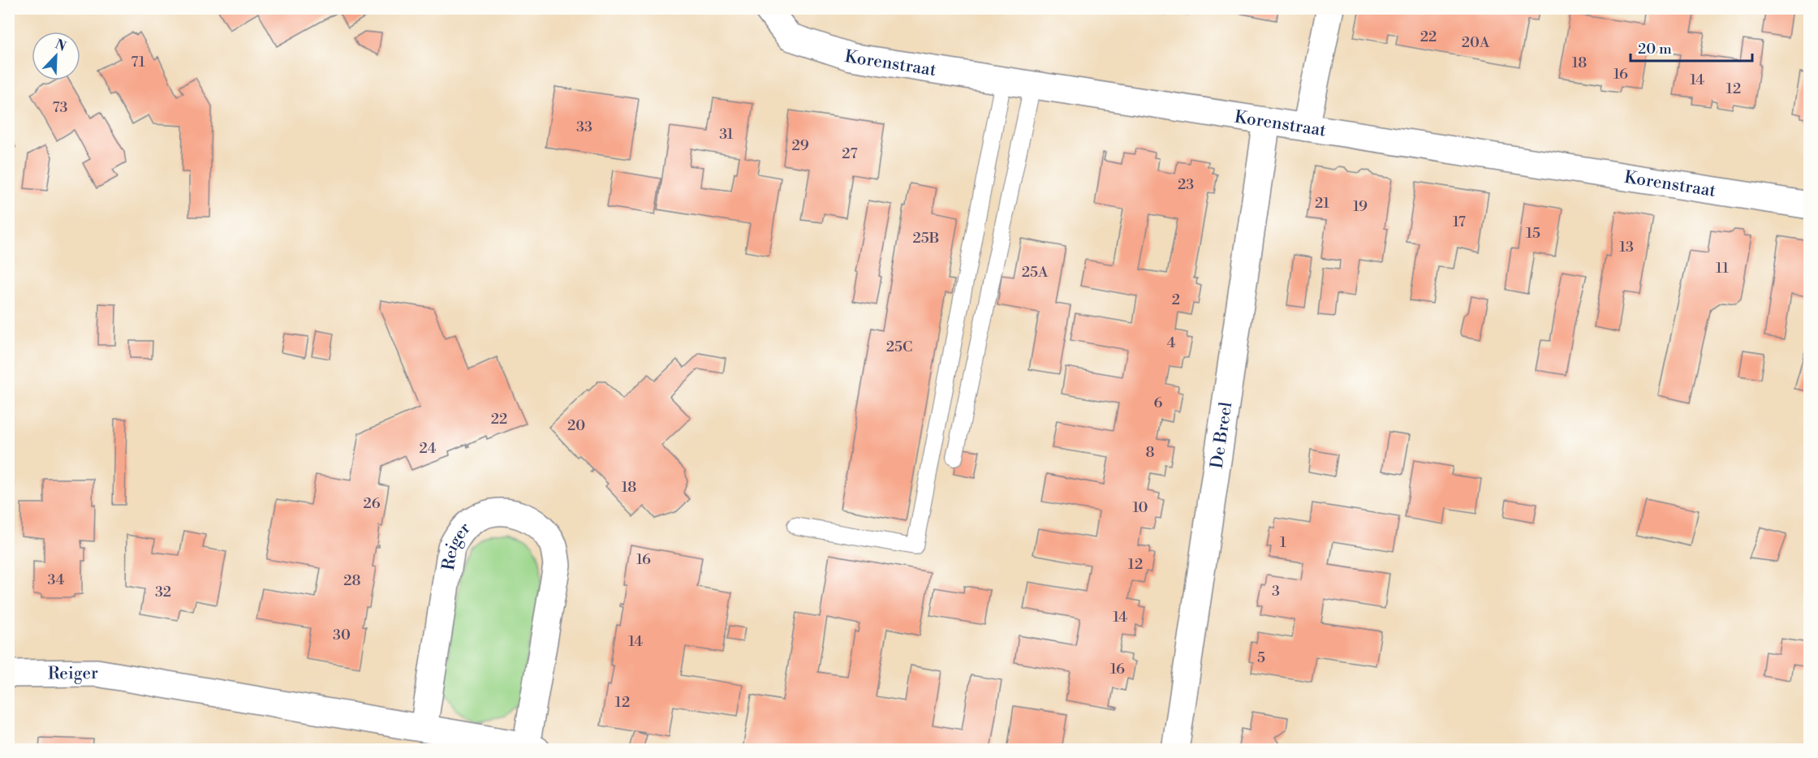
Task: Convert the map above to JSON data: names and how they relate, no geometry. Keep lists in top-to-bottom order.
{
  "streets": {
    "street": ["Korenstraat", "De Breel", "Reiger"]
  },
  "crossings": [
    ["Korenstraat", "De Breel"]
  ],
  "house_numbers": [
    "22",
    "20A",
    "71",
    "18",
    "16",
    "14",
    "12",
    "73",
    "33",
    "31",
    "29",
    "27",
    "23",
    "21",
    "19",
    "17",
    "15",
    "25B",
    "13",
    "11",
    "25A",
    "2",
    "4",
    "25C",
    "6",
    "22",
    "20",
    "24",
    "8",
    "18",
    "26",
    "10",
    "1",
    "16",
    "12",
    "34",
    "28",
    "3",
    "32",
    "14",
    "30",
    "14",
    "5",
    "16",
    "12"
  ],
  "scale_bar": "20 m",
  "north": "top right"
}
